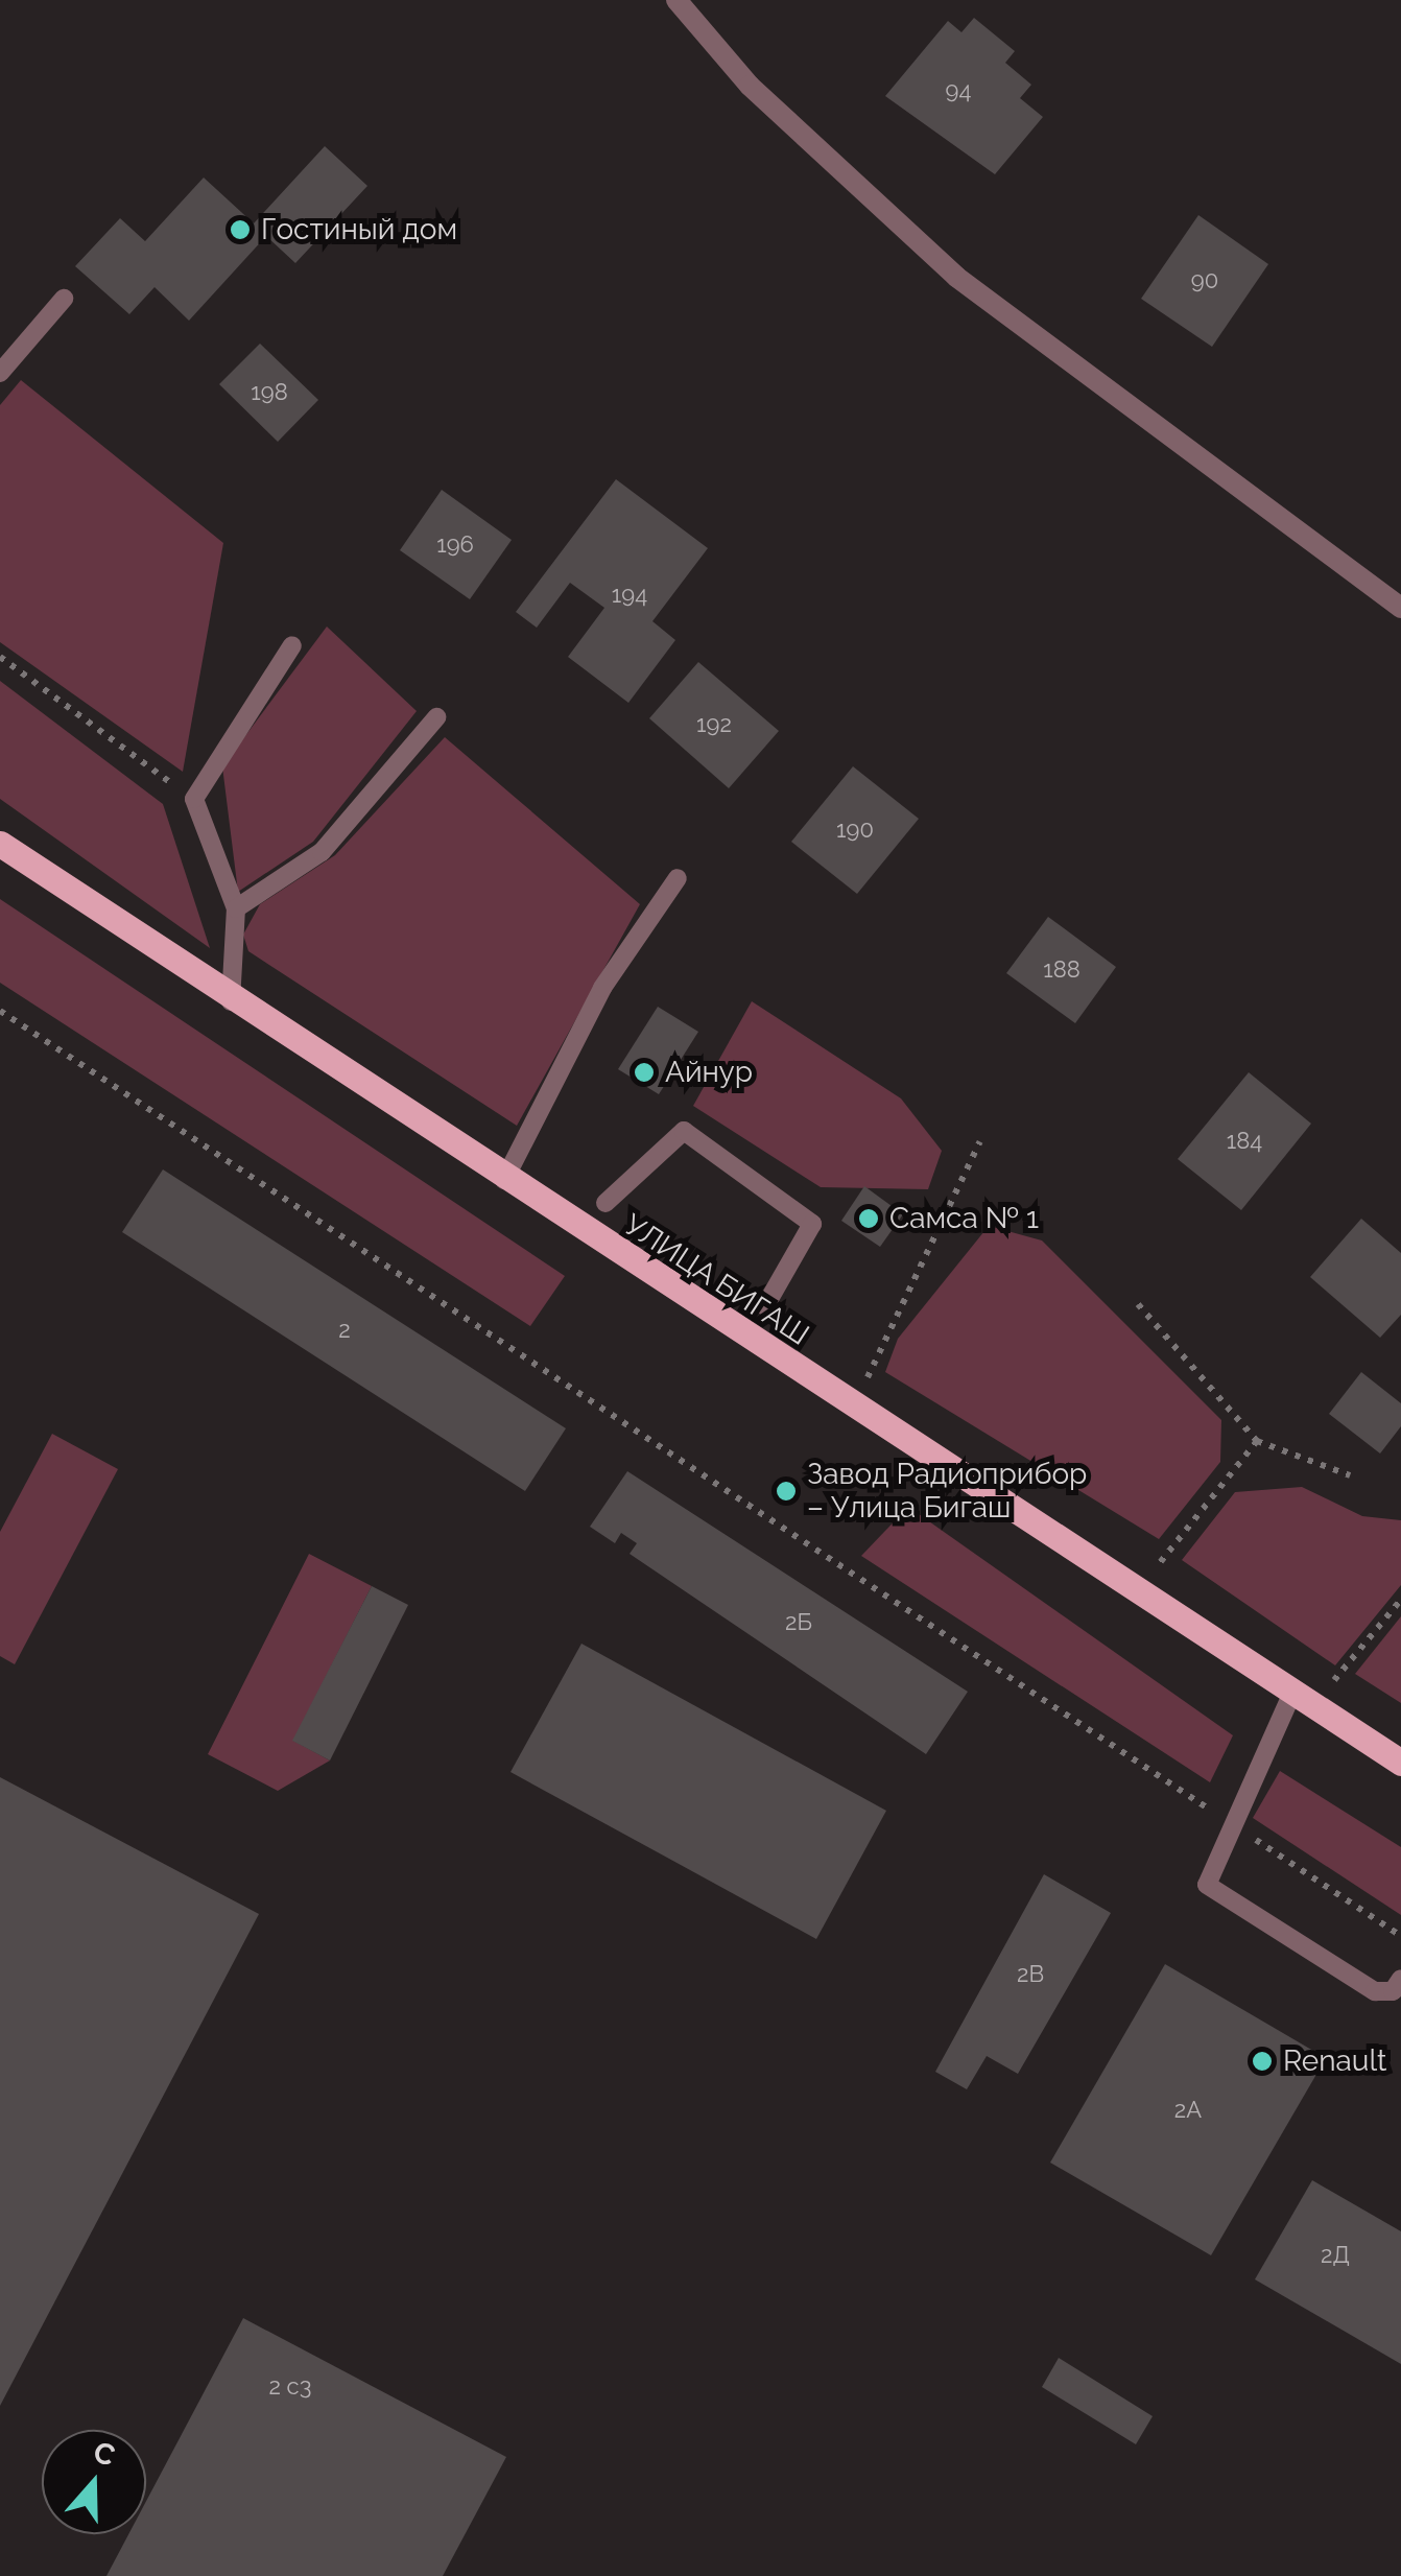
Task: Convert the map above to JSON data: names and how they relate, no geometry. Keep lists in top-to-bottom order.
{
  "streets": {
    "main road": ["УЛИЦА БИГАШ"]
  },
  "places": [
    "Гостиный дом",
    "Айнур",
    "Самса № 1",
    "Завод Радиоприбор – Улица Бигаш",
    "Renault"
  ],
  "house_numbers": [
    "94",
    "90",
    "198",
    "196",
    "194",
    "192",
    "190",
    "188",
    "184",
    "2",
    "2Б",
    "2В",
    "2А",
    "2Д",
    "2 с3"
  ],
  "north": "top"
}
